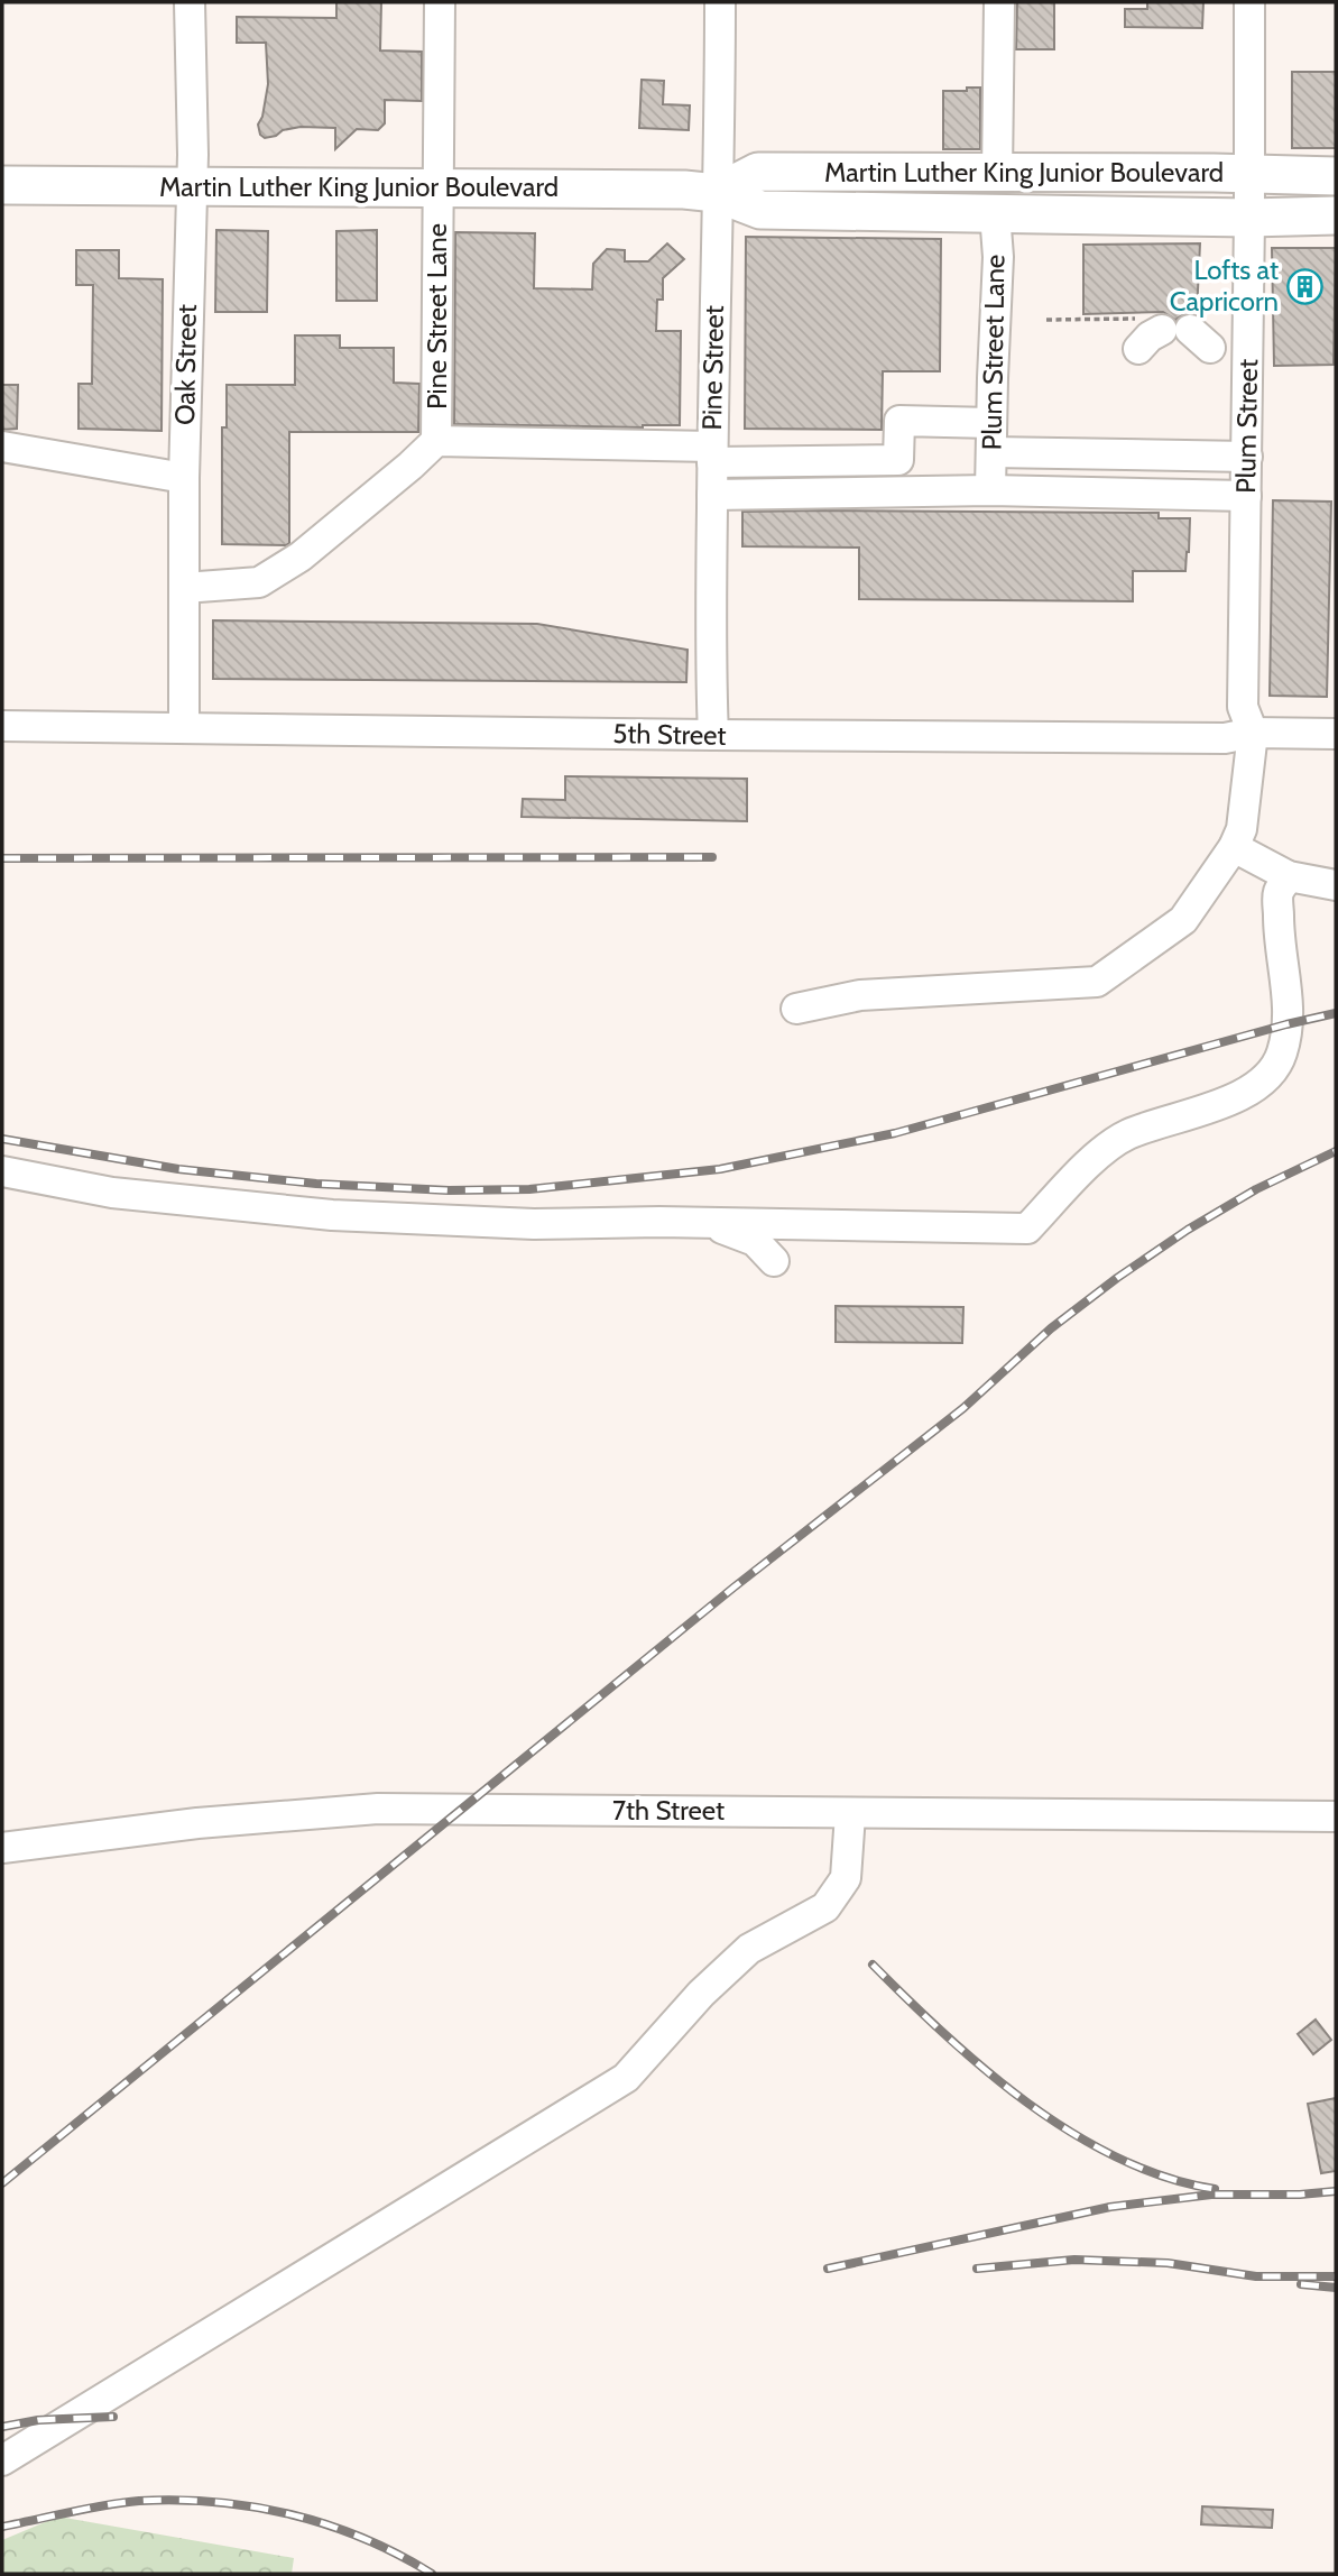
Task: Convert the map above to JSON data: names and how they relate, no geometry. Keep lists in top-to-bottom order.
{
  "streets": {
    "main road": ["Martin Luther King Junior Boulevard"],
    "street": [
      "Pine Street Lane",
      "Plum Street Lane",
      "Oak Street",
      "Pine Street",
      "Plum Street",
      "5th Street",
      "7th Street"
    ]
  },
  "crossings": [
    ["Martin Luther King Junior Boulevard", "Pine Street Lane"],
    ["Martin Luther King Junior Boulevard", "Plum Street Lane"],
    ["Martin Luther King Junior Boulevard", "Oak Street"],
    ["Martin Luther King Junior Boulevard", "Pine Street"],
    ["Martin Luther King Junior Boulevard", "Plum Street"],
    ["Oak Street", "5th Street"],
    ["Pine Street", "5th Street"],
    ["Plum Street", "5th Street"]
  ],
  "places": {
    "building": ["Lofts at Capricorn"]
  }
}
